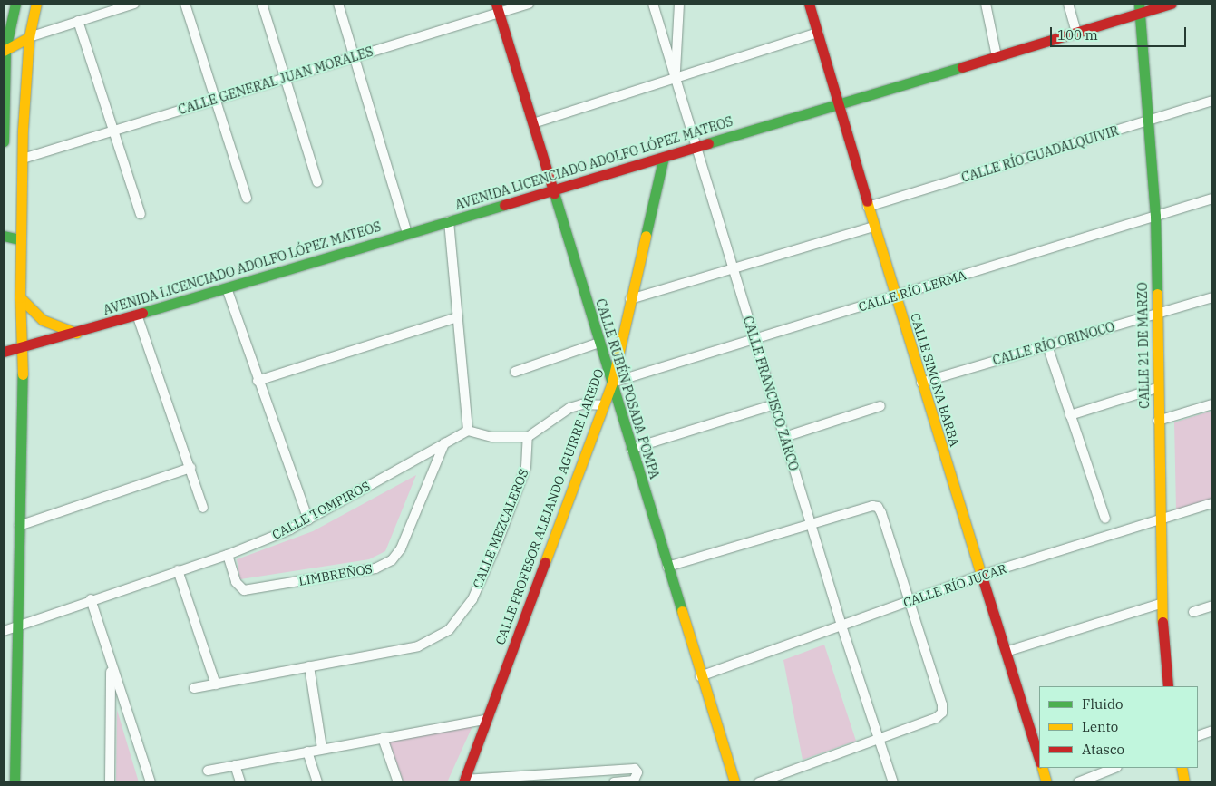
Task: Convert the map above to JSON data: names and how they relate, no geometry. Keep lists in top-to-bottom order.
{
  "streets": {
    "street": [
      "CALLE GENERAL JUAN MORALES",
      "CALLE RÍO GUADALQUIVIR",
      "AVENIDA LICENCIADO ADOLFO LÓPEZ MATEOS",
      "CALLE RÍO LERMA",
      "CALLE RÍO ORINOCO",
      "CALLE 21 DE MARZO",
      "CALLE SIMONA BARBA",
      "CALLE RUBÉN POSADA POMPA",
      "CALLE FRANCISCO ZARCO",
      "CALLE PROFESOR ALEJANDO AGUIRRE LAREDO",
      "CALLE TOMPIROS",
      "CALLE MEZCALEROS",
      "LIMBREÑOS",
      "CALLE RÍO JUCAR"
    ]
  },
  "crossings": [
    ["CALLE GENERAL JUAN MORALES", "CALLE RUBÉN POSADA POMPA"],
    ["CALLE RÍO GUADALQUIVIR", "CALLE 21 DE MARZO"],
    ["CALLE RÍO GUADALQUIVIR", "CALLE SIMONA BARBA"],
    ["AVENIDA LICENCIADO ADOLFO LÓPEZ MATEOS", "CALLE 21 DE MARZO"],
    ["AVENIDA LICENCIADO ADOLFO LÓPEZ MATEOS", "CALLE SIMONA BARBA"],
    ["AVENIDA LICENCIADO ADOLFO LÓPEZ MATEOS", "CALLE RUBÉN POSADA POMPA"],
    ["AVENIDA LICENCIADO ADOLFO LÓPEZ MATEOS", "CALLE FRANCISCO ZARCO"],
    ["AVENIDA LICENCIADO ADOLFO LÓPEZ MATEOS", "CALLE PROFESOR ALEJANDO AGUIRRE LAREDO"],
    ["CALLE RÍO LERMA", "CALLE 21 DE MARZO"],
    ["CALLE RÍO LERMA", "CALLE SIMONA BARBA"],
    ["CALLE RÍO LERMA", "CALLE RUBÉN POSADA POMPA"],
    ["CALLE RÍO LERMA", "CALLE FRANCISCO ZARCO"],
    ["CALLE RÍO LERMA", "CALLE PROFESOR ALEJANDO AGUIRRE LAREDO"],
    ["CALLE RÍO ORINOCO", "CALLE 21 DE MARZO"],
    ["CALLE RÍO ORINOCO", "CALLE SIMONA BARBA"],
    ["CALLE 21 DE MARZO", "CALLE RÍO JUCAR"],
    ["CALLE SIMONA BARBA", "CALLE RÍO JUCAR"],
    ["CALLE RUBÉN POSADA POMPA", "CALLE PROFESOR ALEJANDO AGUIRRE LAREDO"],
    ["CALLE RUBÉN POSADA POMPA", "CALLE RÍO JUCAR"],
    ["CALLE FRANCISCO ZARCO", "CALLE RÍO JUCAR"],
    ["CALLE TOMPIROS", "LIMBREÑOS"]
  ],
  "legend": ["Fluido", "Lento", "Atasco"],
  "scale_bar": "100 m"
}
